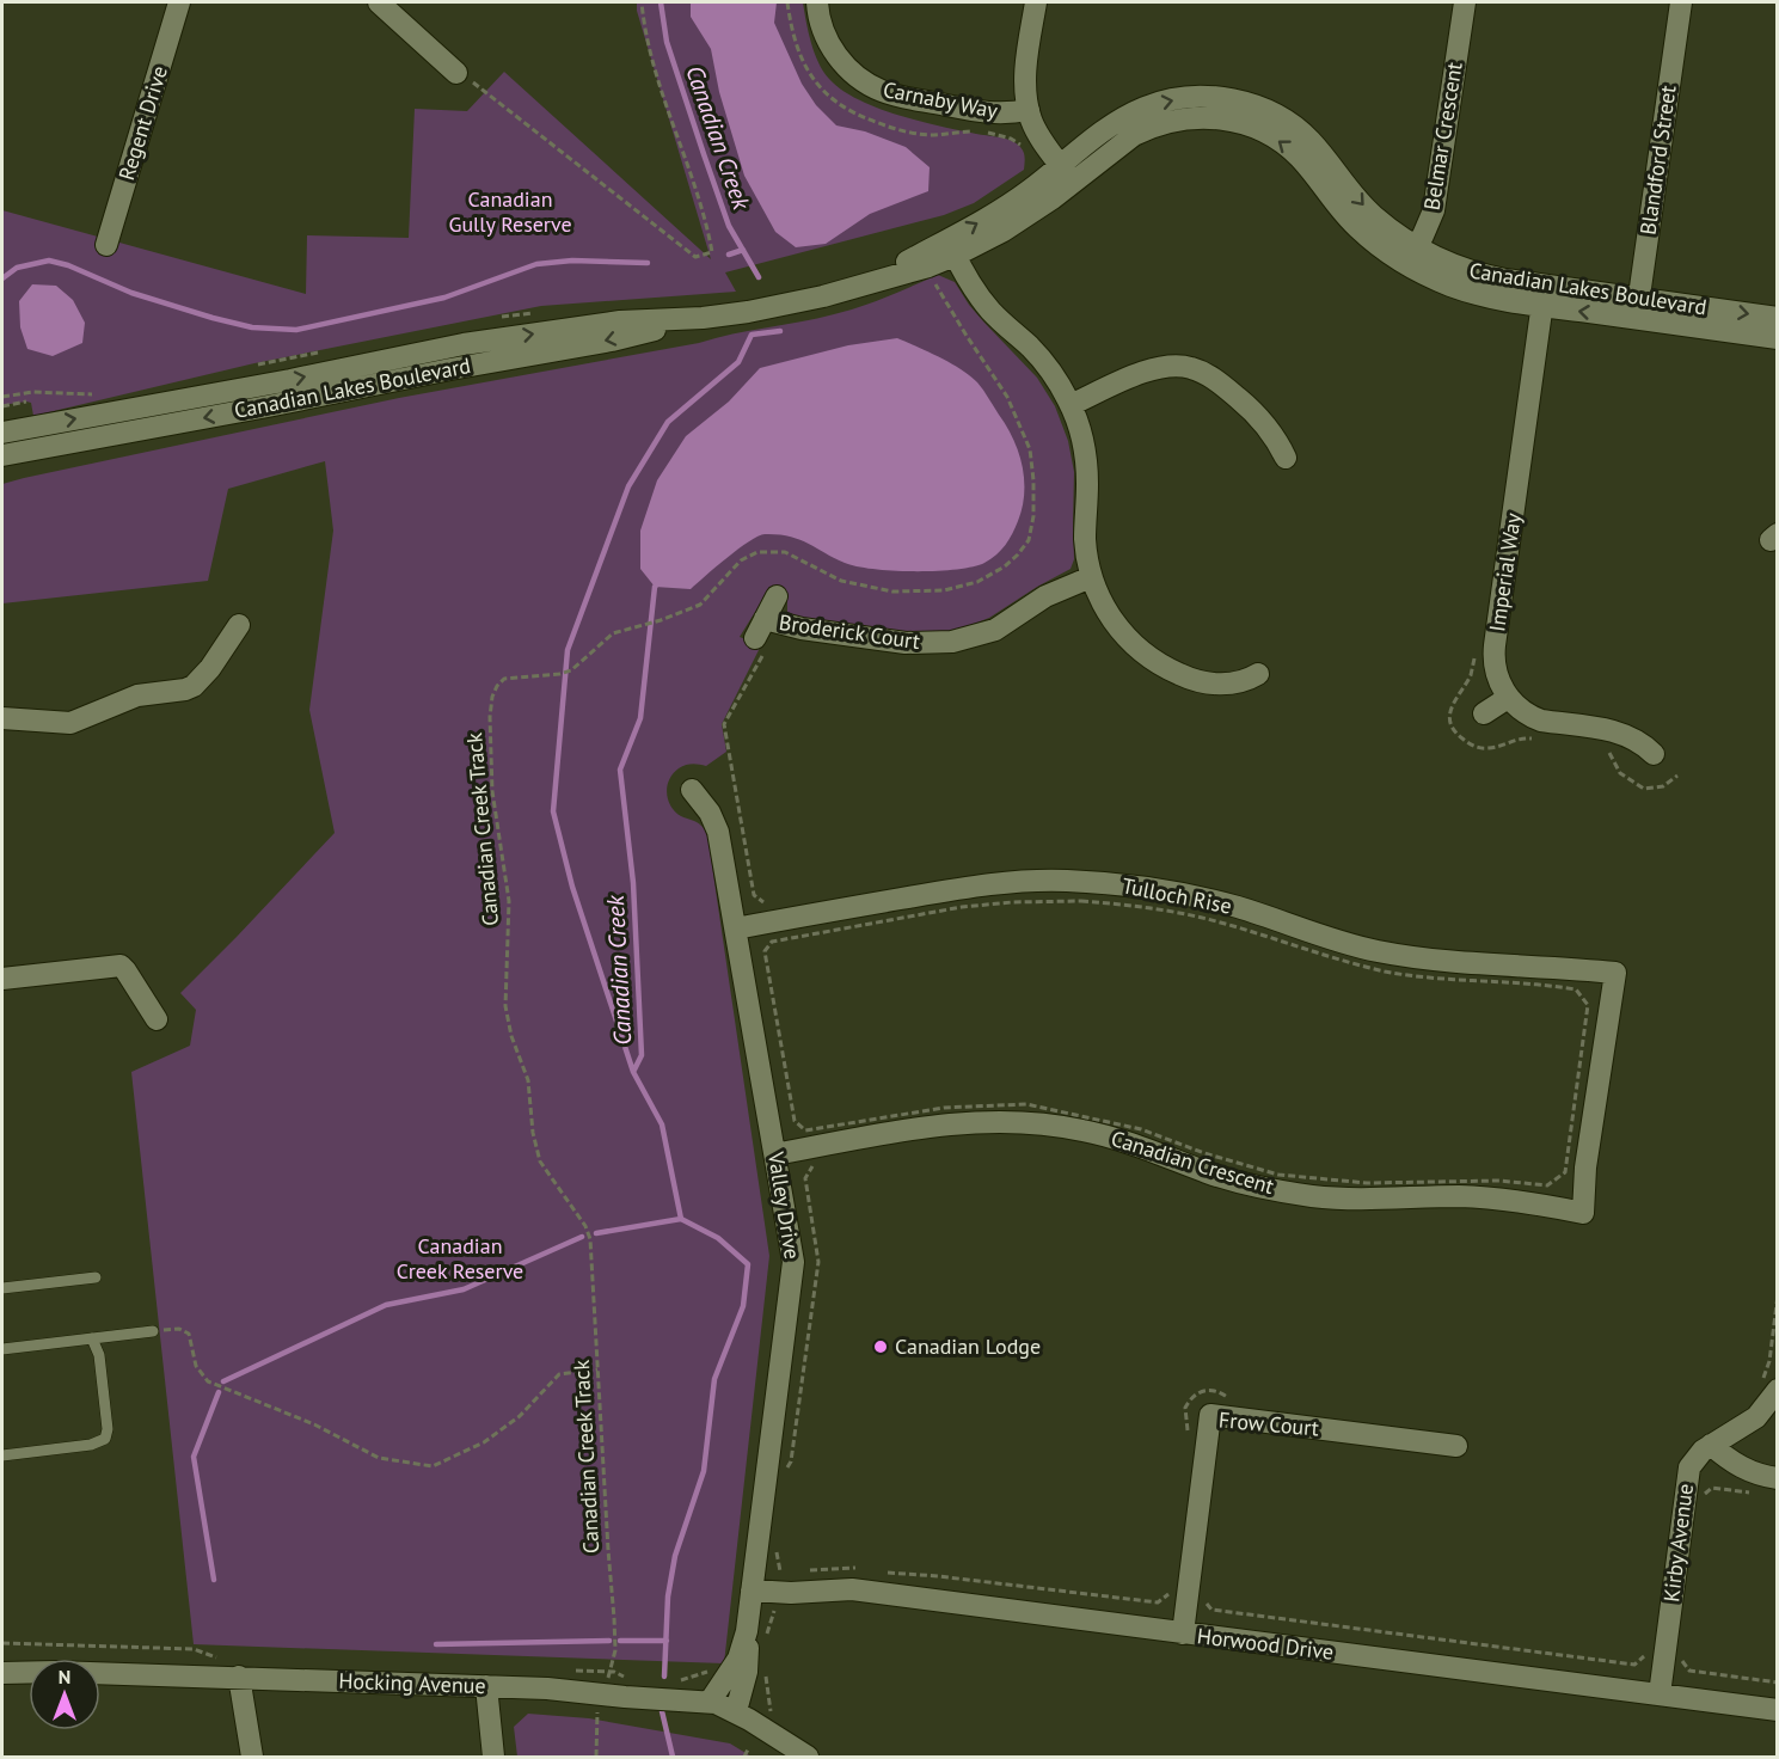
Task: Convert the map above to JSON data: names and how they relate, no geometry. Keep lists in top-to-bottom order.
{
  "streets": {
    "street": [
      "Carnaby Way",
      "Regent Drive",
      "Belmar Crescent",
      "Blandford Street",
      "Canadian Lakes Boulevard",
      "Imperial Way",
      "Broderick Court",
      "Tulloch Rise",
      "Canadian Crescent",
      "Valley Drive",
      "Frow Court",
      "Kirby Avenue",
      "Horwood Drive",
      "Hocking Avenue"
    ],
    "path": ["Canadian Creek Track"]
  },
  "crossings": [
    ["Belmar Crescent", "Canadian Lakes Boulevard"],
    ["Blandford Street", "Canadian Lakes Boulevard"],
    ["Canadian Lakes Boulevard", "Imperial Way"],
    ["Canadian Lakes Boulevard", "Canadian Creek Track"],
    ["Tulloch Rise", "Canadian Crescent"],
    ["Tulloch Rise", "Valley Drive"],
    ["Canadian Crescent", "Valley Drive"],
    ["Valley Drive", "Horwood Drive"],
    ["Valley Drive", "Hocking Avenue"],
    ["Frow Court", "Horwood Drive"],
    ["Kirby Avenue", "Horwood Drive"]
  ],
  "water": ["Canadian Creek"],
  "parks": ["Canadian Gully Reserve", "Canadian Creek Reserve"],
  "places": ["Canadian Lodge"],
  "north": "top"
}
